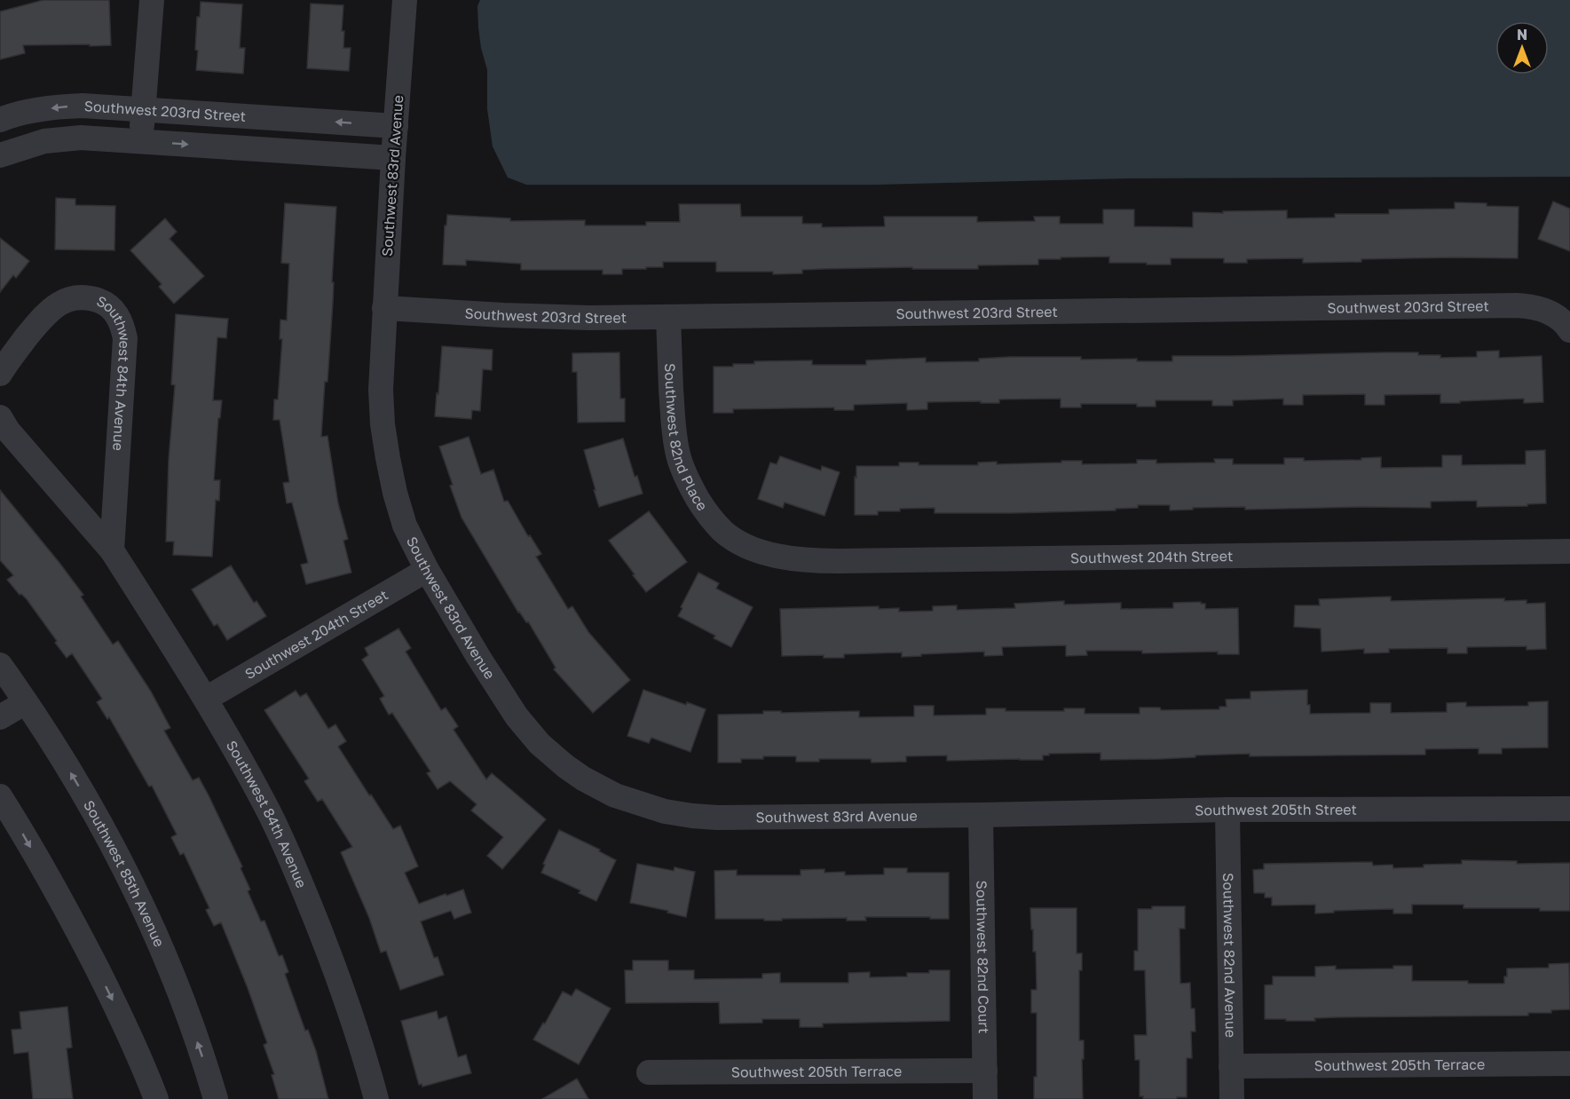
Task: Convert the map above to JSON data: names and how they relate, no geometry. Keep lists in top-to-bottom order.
{
  "streets": {
    "street": [
      "Southwest 203rd Street",
      "Southwest 83rd Avenue",
      "Southwest 84th Avenue",
      "Southwest 82nd Place",
      "Southwest 204th Street",
      "Southwest 205th Street",
      "Southwest 85th Avenue",
      "Southwest 82nd Avenue",
      "Southwest 82nd Court",
      "Southwest 205th Terrace"
    ]
  },
  "crossings": [
    ["Southwest 203rd Street", "Southwest 83rd Avenue"],
    ["Southwest 203rd Street", "Southwest 82nd Place"],
    ["Southwest 83rd Avenue", "Southwest 204th Street"],
    ["Southwest 83rd Avenue", "Southwest 205th Street"],
    ["Southwest 83rd Avenue", "Southwest 82nd Court"],
    ["Southwest 84th Avenue", "Southwest 204th Street"],
    ["Southwest 82nd Place", "Southwest 204th Street"],
    ["Southwest 205th Street", "Southwest 82nd Avenue"],
    ["Southwest 205th Street", "Southwest 82nd Court"],
    ["Southwest 82nd Avenue", "Southwest 205th Terrace"],
    ["Southwest 82nd Court", "Southwest 205th Terrace"]
  ],
  "north": "top"
}
